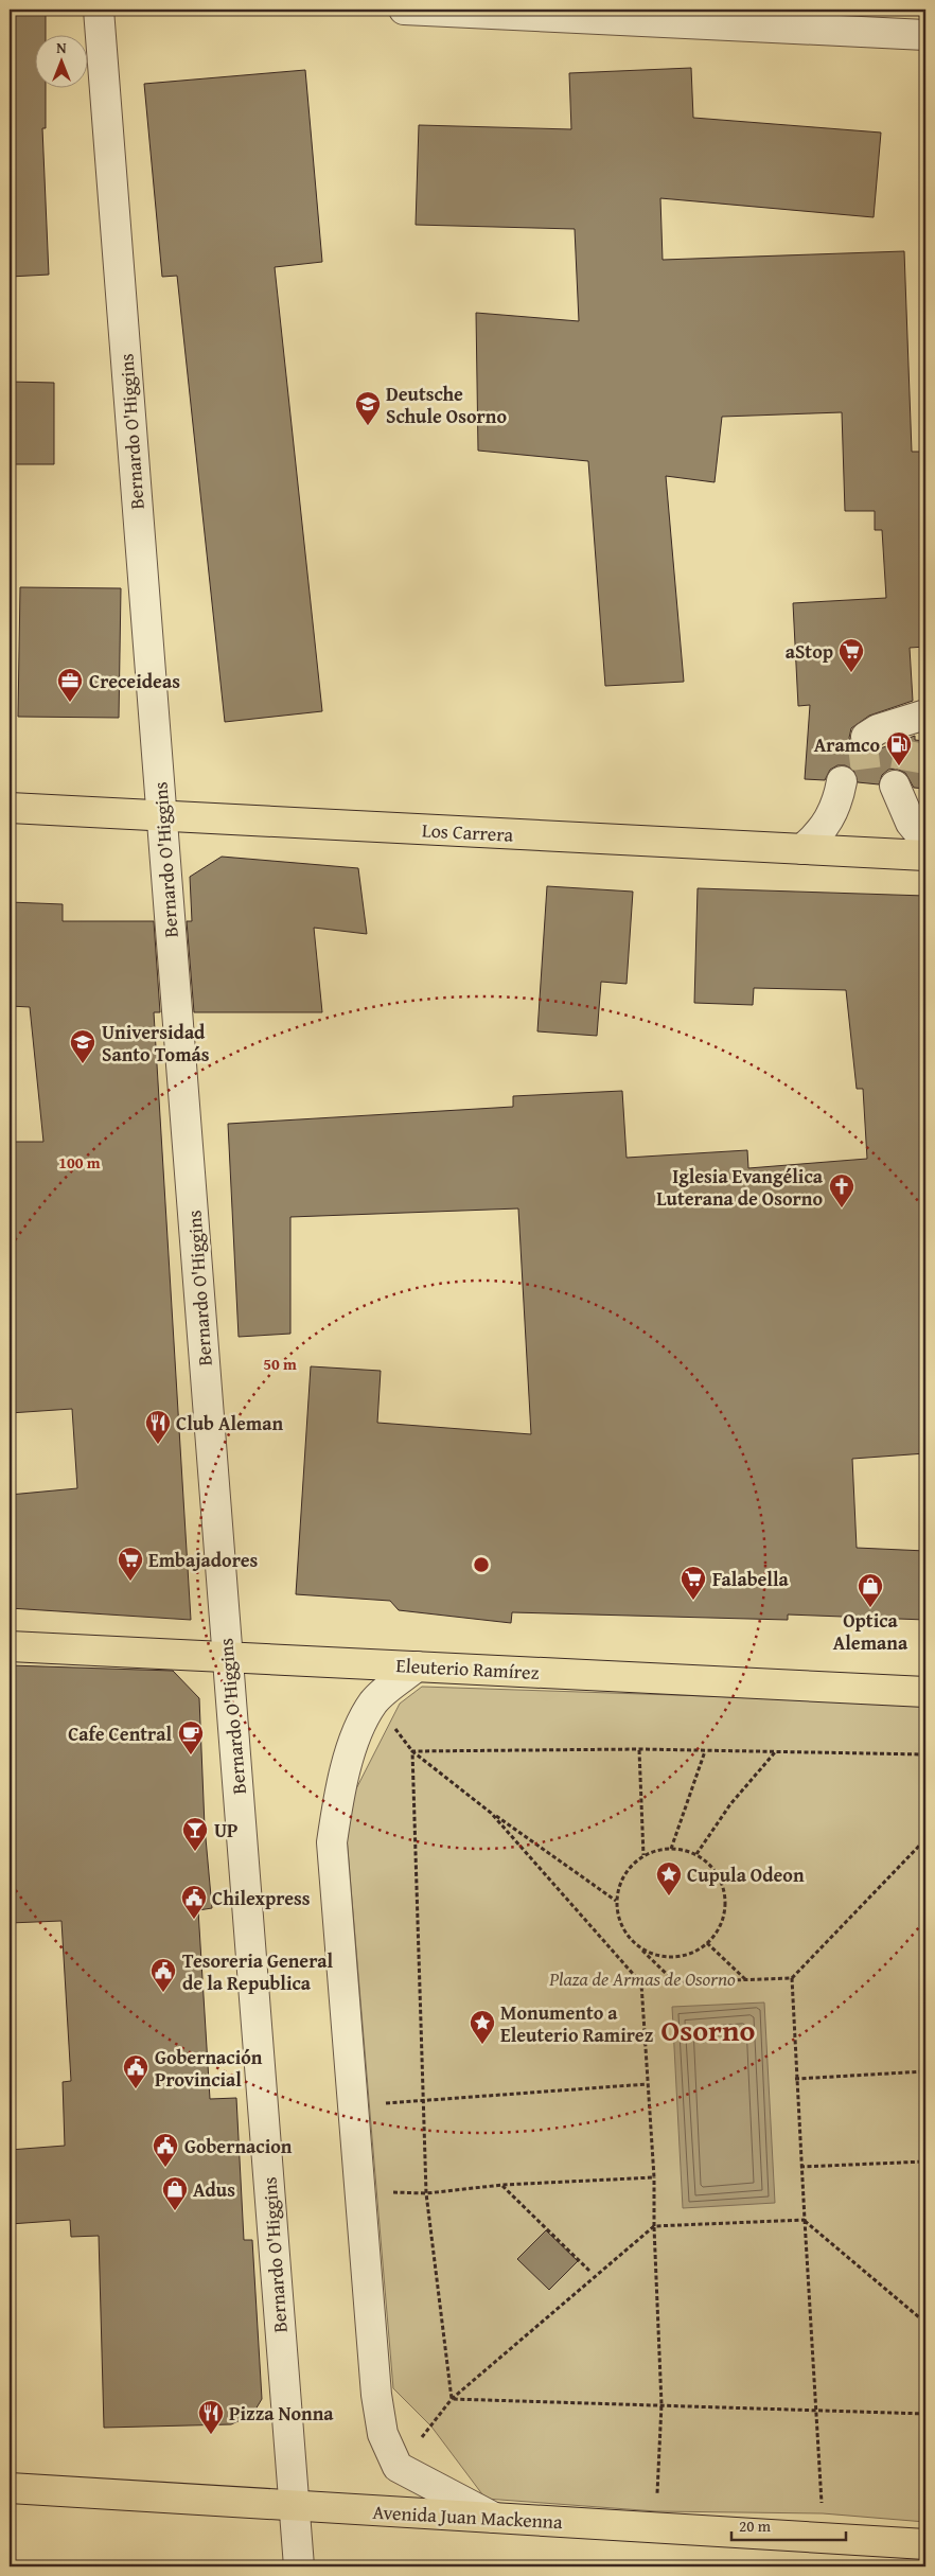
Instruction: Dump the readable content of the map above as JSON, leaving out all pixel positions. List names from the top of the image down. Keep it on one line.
{"streets":{"main road":["Los Carrera","Eleuterio Ramírez","Avenida Juan Mackenna"],"street":["Bernardo O'Higgins"]},"crossings":[["Bernardo O'Higgins","Los Carrera"],["Bernardo O'Higgins","Eleuterio Ramírez"],["Bernardo O'Higgins","Avenida Juan Mackenna"]],"districts":["Osorno"],"parks":["Plaza de Armas de Osorno"],"places":{"school or university":["Deutsche Schule Osorno","Universidad Santo Tomás"],"supermarket":["aStop","Embajadores","Falabella"],"office":["Creceideas"],"fuel station":["Aramco"],"church":["Iglesia Evangélica Luterana de Osorno"],"restaurant":["Club Aleman","Pizza Nonna"],"shop":["Optica Alemana","Adus"],"cafe":["Cafe Central"],"bar":["UP"],"place":["Cupula Odeon","Monumento a Eleuterio Ramirez"],"public building":["Chilexpress","Tesoreria General de la Republica","Gobernación Provincial","Gobernacion"]},"scale_bar":"20 m","north":"top","rings":["100 m","50 m"]}
